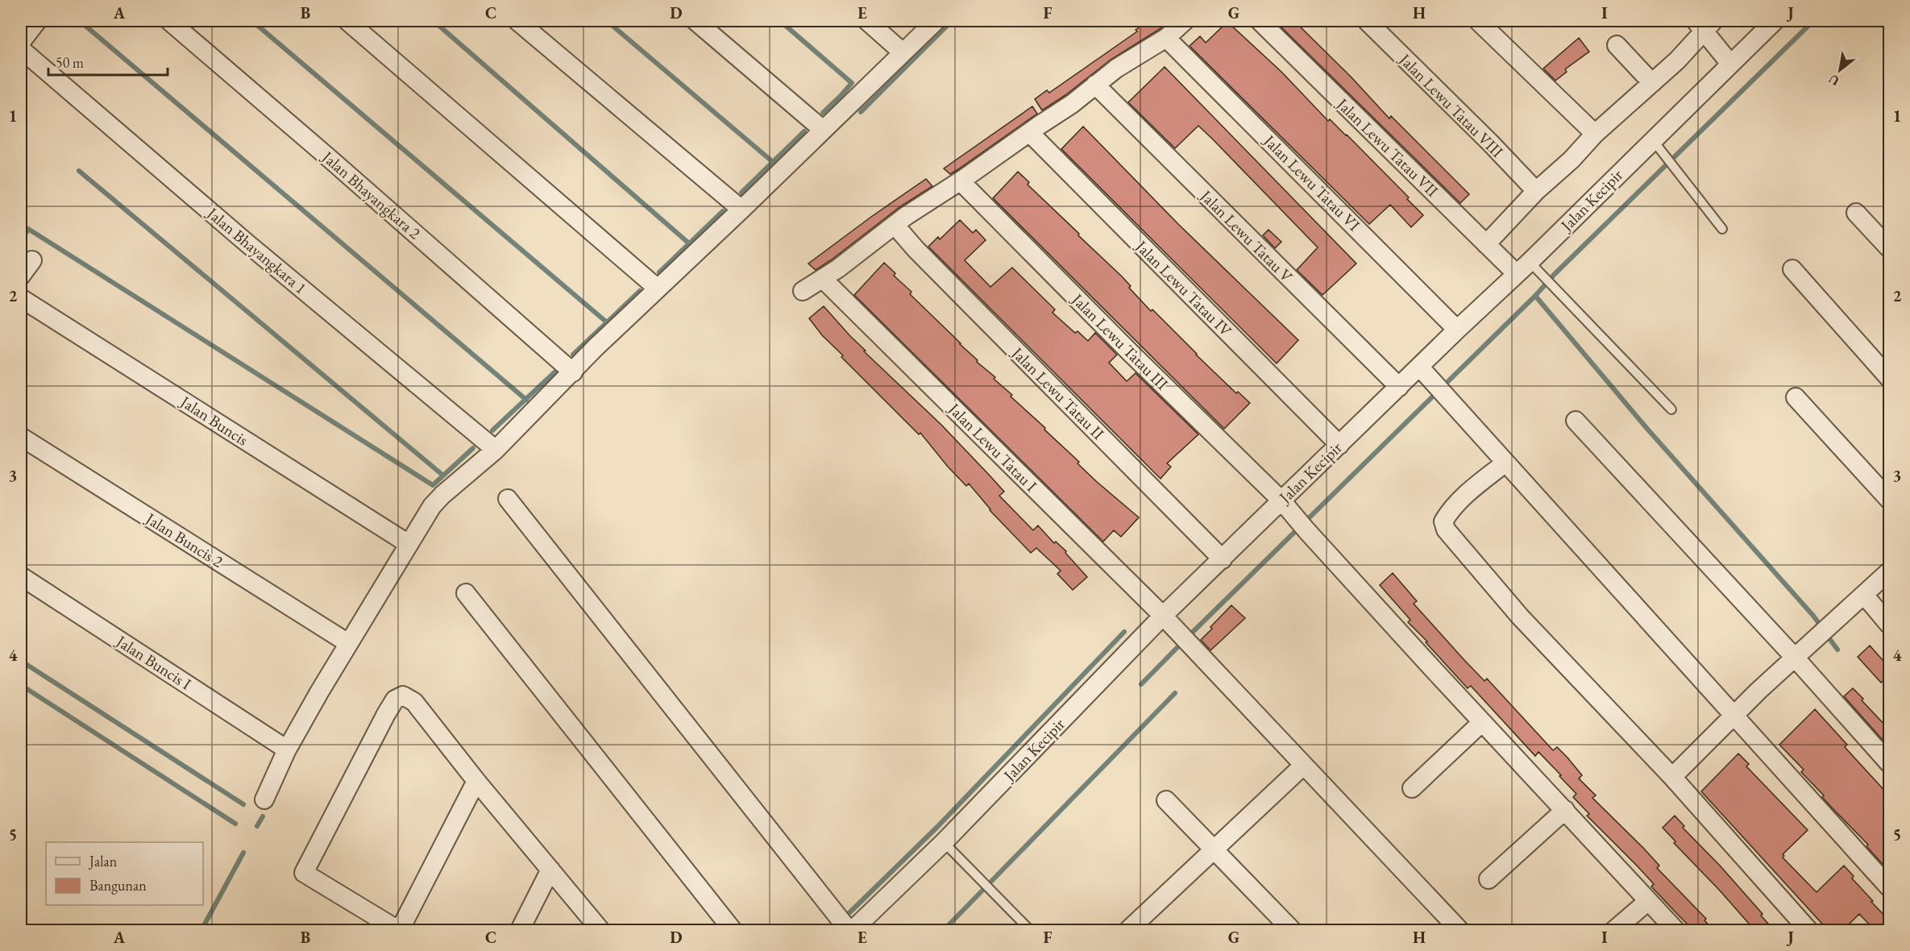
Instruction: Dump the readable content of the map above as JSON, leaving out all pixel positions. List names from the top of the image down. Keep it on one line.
{"streets":{"street":["Jalan Lewu Tatau VIII","Jalan Lewu Tatau VII","Jalan Lewu Tatau VI","Jalan Bhayangkara 2","Jalan Kecipir","Jalan Lewu Tatau V","Jalan Bhayangkara 1","Jalan Lewu Tatau IV","Jalan Lewu Tatau III","Jalan Lewu Tatau II","Jalan Buncis","Jalan Lewu Tatau I","Jalan Buncis 2","Jalan Buncis I"]},"crossings":[["Jalan Lewu Tatau VII","Jalan Kecipir"],["Jalan Lewu Tatau VI","Jalan Kecipir"],["Jalan Kecipir","Jalan Lewu Tatau V"],["Jalan Kecipir","Jalan Lewu Tatau IV"],["Jalan Kecipir","Jalan Lewu Tatau III"],["Jalan Kecipir","Jalan Lewu Tatau II"],["Jalan Kecipir","Jalan Lewu Tatau I"]],"legend":["Jalan","Bangunan"],"scale_bar":"50 m","north":"bottom left","grid":{"columns":["A","B","C","D","E","F","G","H","I","J"],"rows":["1","2","3","4","5"]}}
